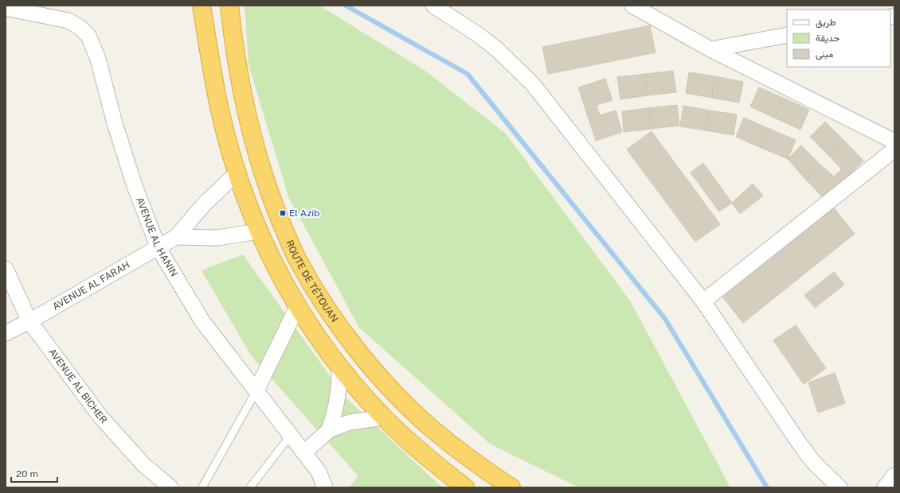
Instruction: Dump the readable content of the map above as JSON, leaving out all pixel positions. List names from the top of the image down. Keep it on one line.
{"streets":{"highway":["ROUTE DE TÉTOUAN"],"street":["AVENUE AL HANIN","AVENUE AL FARAH","AVENUE AL BICHER"]},"crossings":[["AVENUE AL HANIN","AVENUE AL FARAH"],["AVENUE AL FARAH","AVENUE AL BICHER"]],"places":{"transit":["El Azib"]},"legend":["طريق","حديقة","مبنى"],"scale_bar":"20 m"}
